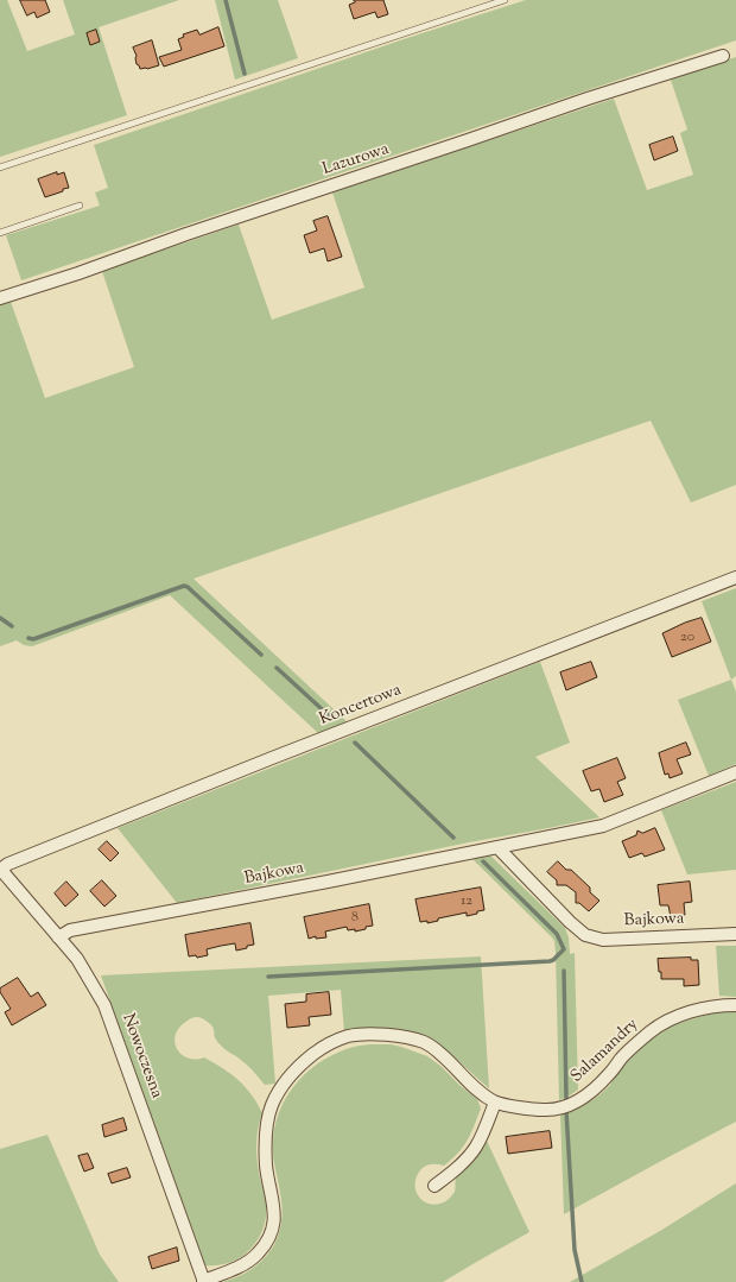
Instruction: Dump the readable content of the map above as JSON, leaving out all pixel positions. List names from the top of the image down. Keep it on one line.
{"streets":{"street":["Lazurowa","Koncertowa","Bajkowa","Salamandry","Nowoczesna"]},"crossings":[["Koncertowa","Nowoczesna"],["Bajkowa","Nowoczesna"],["Salamandry","Nowoczesna"]],"house_numbers":["20","12","8"]}
